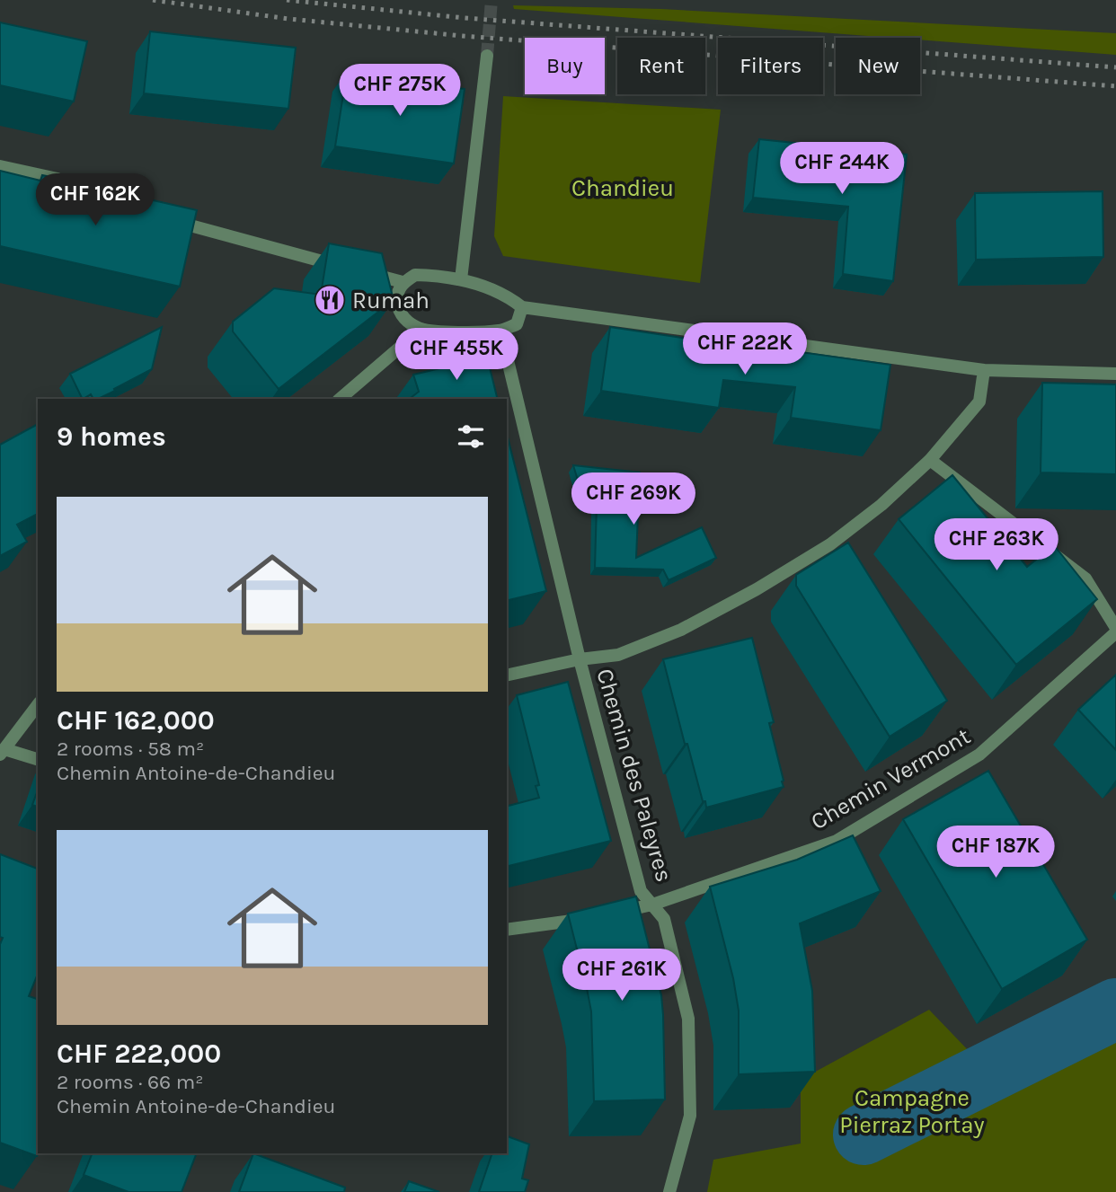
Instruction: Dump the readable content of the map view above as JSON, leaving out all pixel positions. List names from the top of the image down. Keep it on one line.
{"streets":{"street":["Chemin des Paleyres","Chemin Vermont"]},"crossings":[["Chemin des Paleyres","Chemin Vermont"]],"parks":["Chandieu","Campagne Pierraz Portay"],"places":{"restaurant":["Rumah"]},"page":{"chip":["Buy","Rent","Filters","New"],"price":["CHF 275K","CHF 244K","CHF 162K","CHF 222K","CHF 455K","CHF 269K","CHF 263K","CHF 187K","CHF 261K"],"heading":"9 homes","list":[{"name":"CHF 162,000","note":"2 rooms · 58 m² · Chemin Antoine-de-Chandieu"},{"name":"CHF 222,000","note":"2 rooms · 66 m² · Chemin Antoine-de-Chandieu"}]}}
